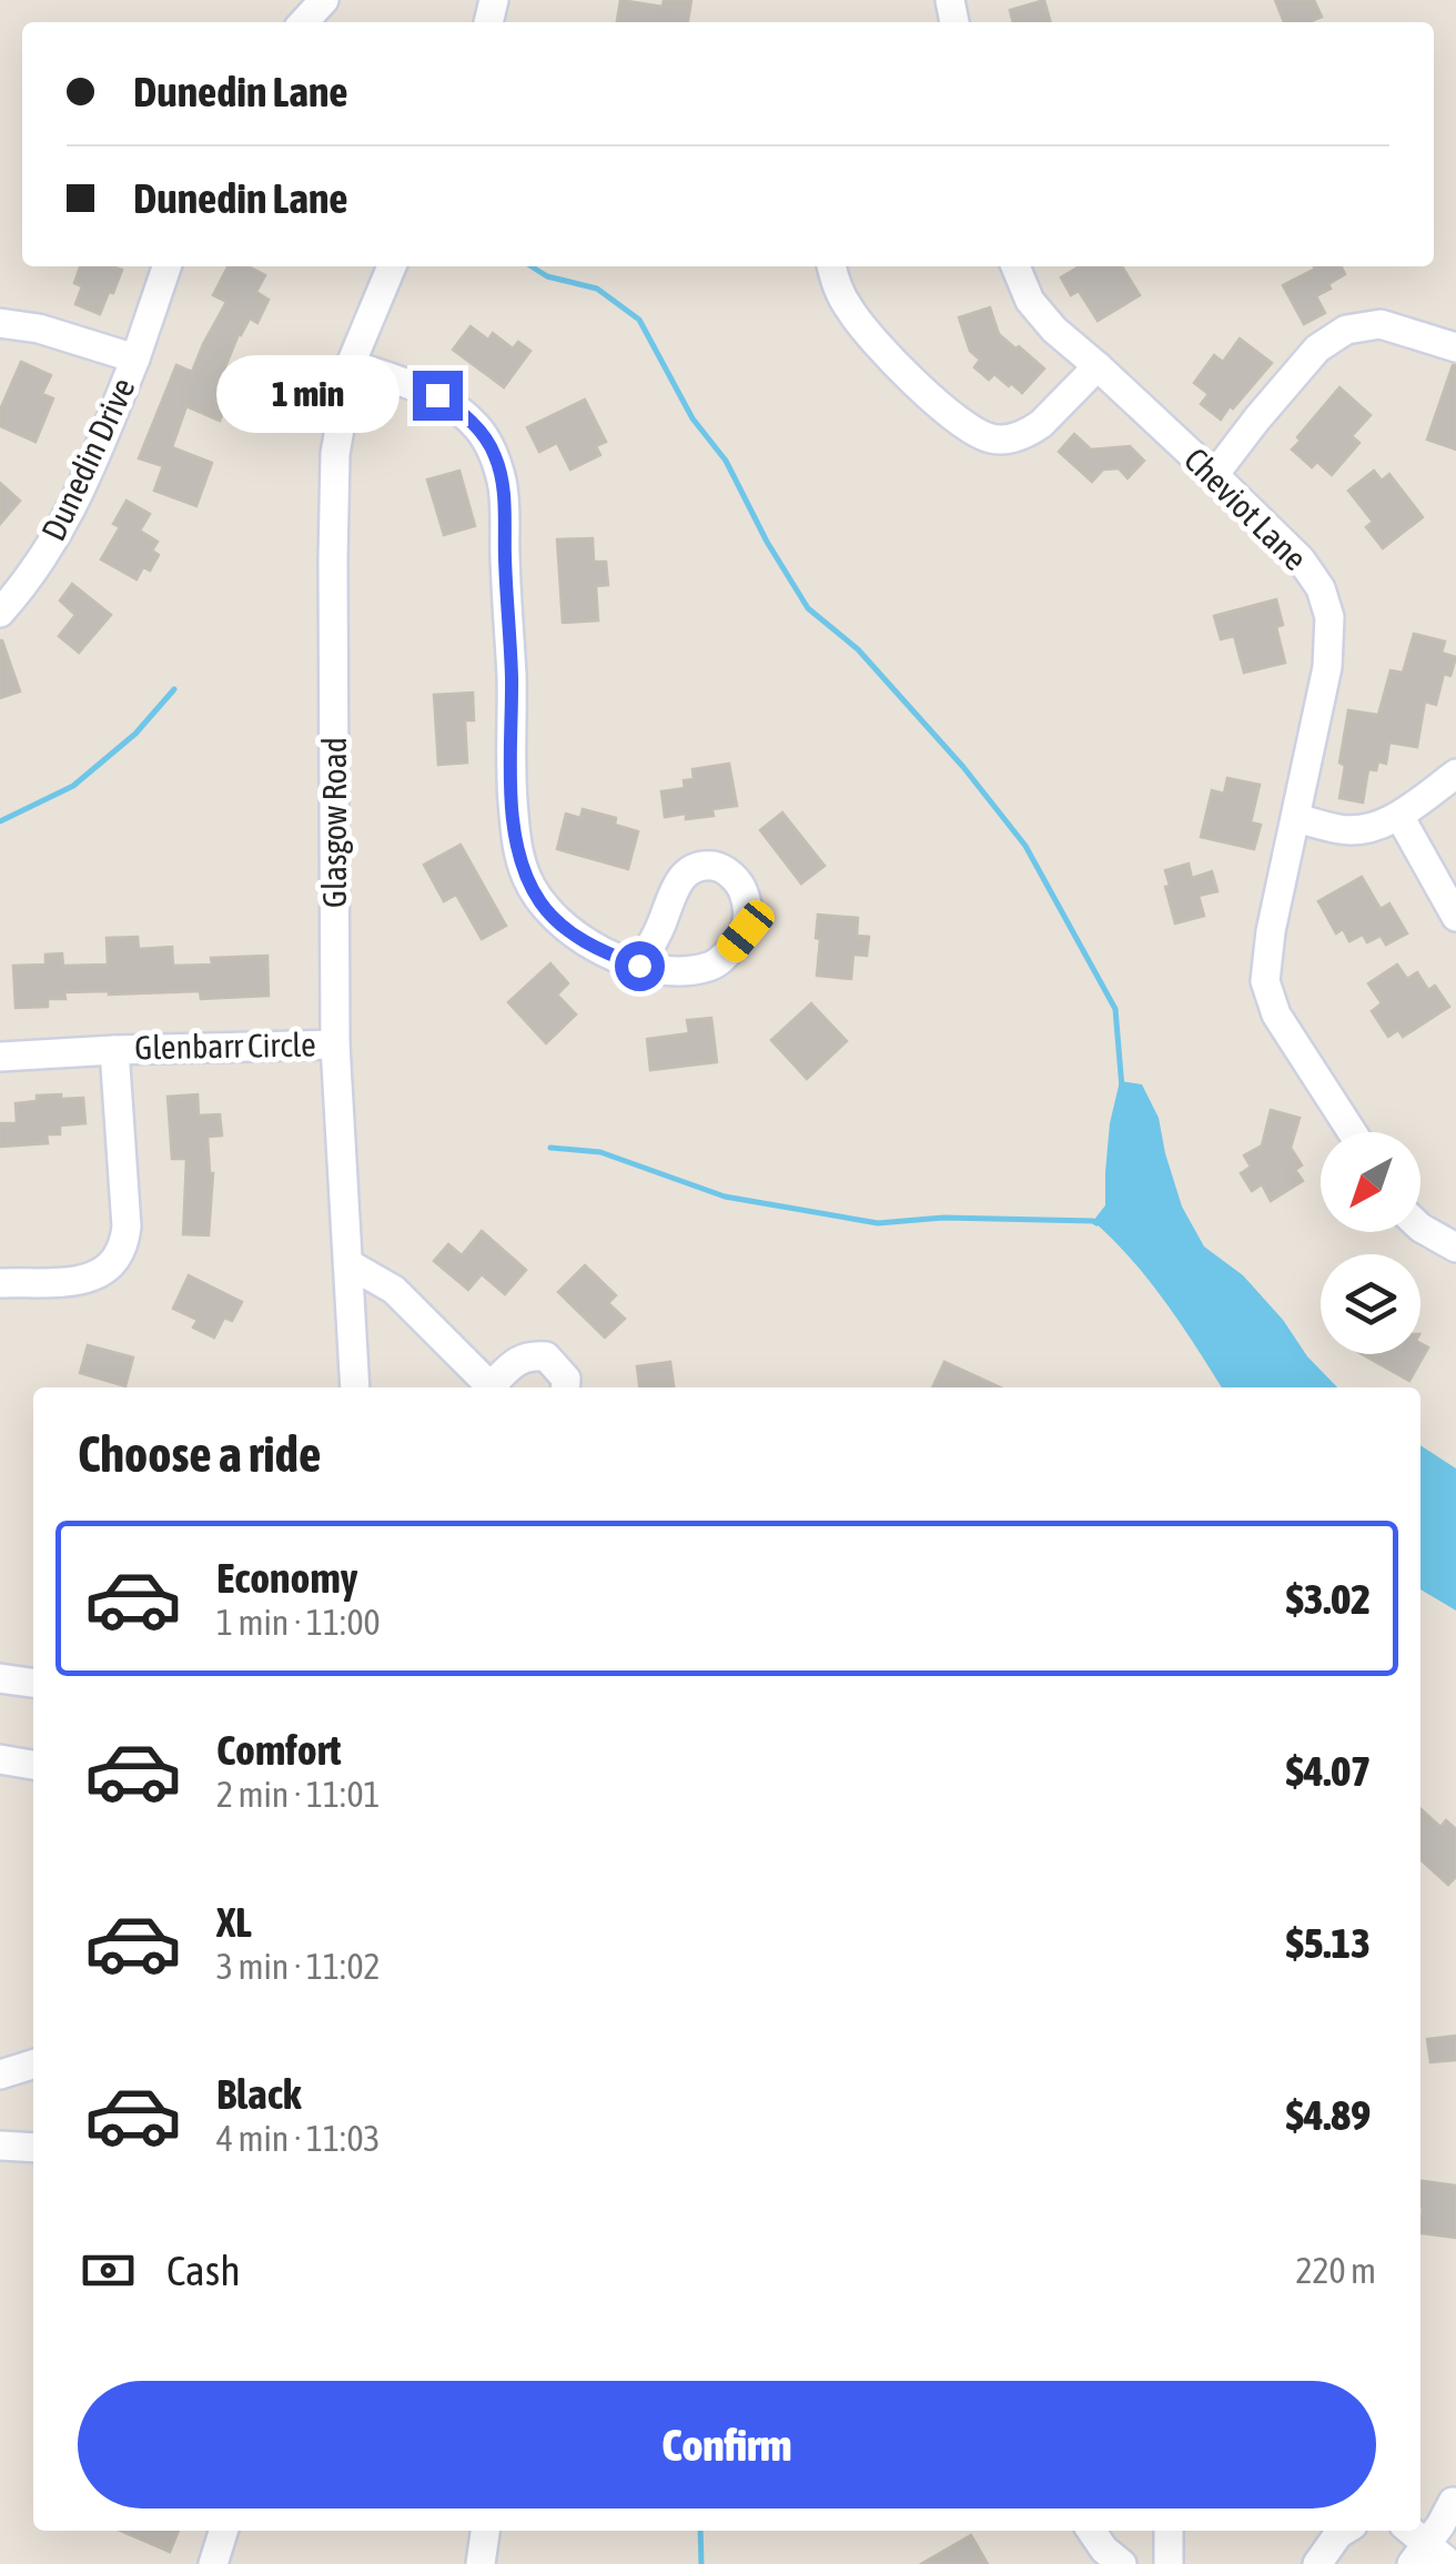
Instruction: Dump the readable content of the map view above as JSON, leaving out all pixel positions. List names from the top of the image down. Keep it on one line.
{"streets":{"street":["Dunedin Drive","Cheviot Lane","Glasgow Road","Glenbarr Circle"]},"crossings":[["Glasgow Road","Glenbarr Circle"]],"north":"bottom left","page":{"banner":["Dunedin Lane","Dunedin Lane"],"bubble":"1 min","heading":"Choose a ride","list":[{"name":"Economy","note":"1 min · 11:00","value":"$3.02"},{"name":"Comfort","note":"2 min · 11:01","value":"$4.07"},{"name":"XL","note":"3 min · 11:02","value":"$5.13"},{"name":"Black","note":"4 min · 11:03","value":"$4.89"}],"pay":["Cash","220 m"],"buttons":"Confirm"}}
